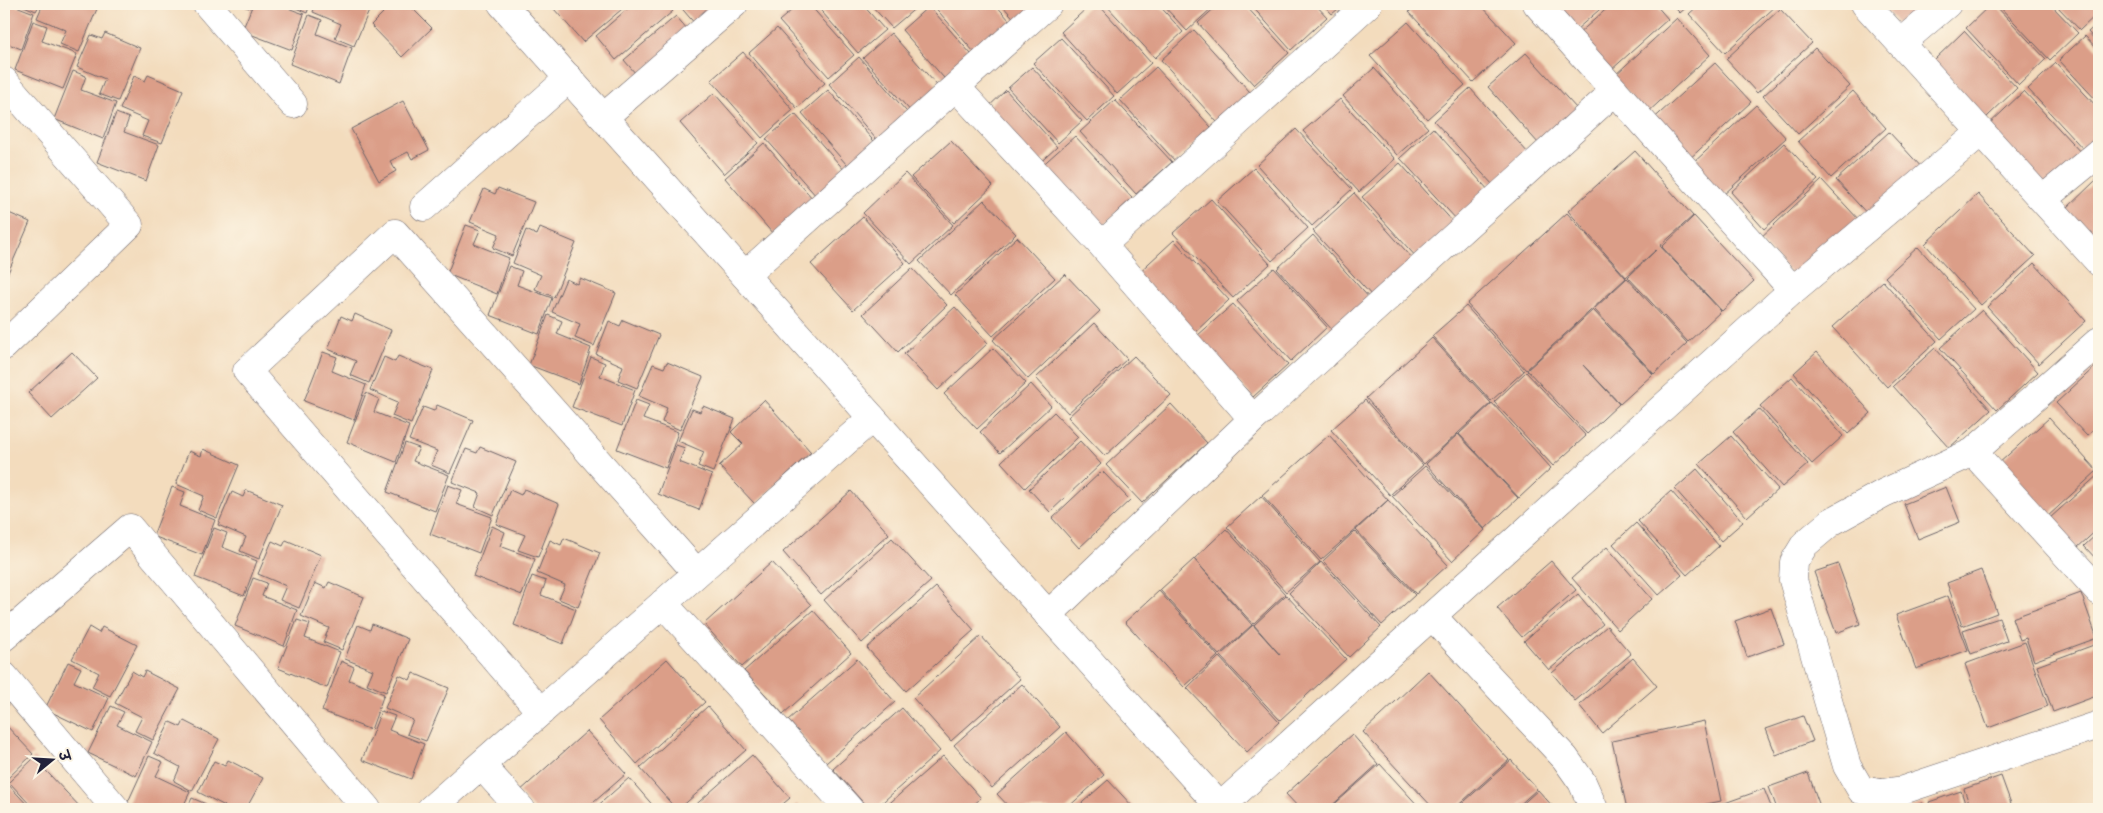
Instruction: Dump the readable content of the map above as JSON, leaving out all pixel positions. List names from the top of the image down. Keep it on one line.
{"north":"right"}
